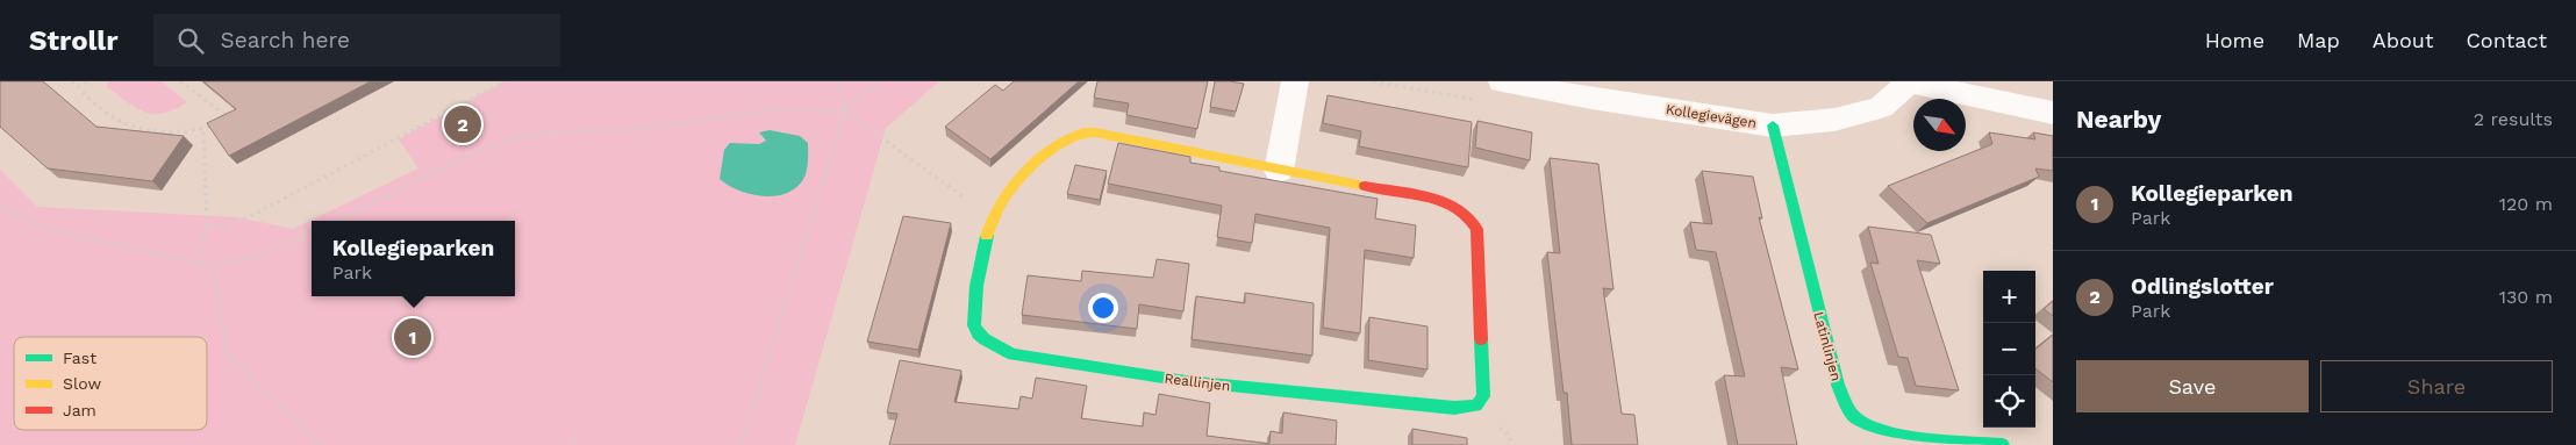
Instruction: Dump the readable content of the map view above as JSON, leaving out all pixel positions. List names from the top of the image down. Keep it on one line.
{"streets":{"street":["Kollegievägen","Latinlinjen","Reallinjen"]},"crossings":[["Kollegievägen","Latinlinjen"]],"legend":["Fast","Slow","Jam"],"north":"bottom right","page":{"header":"Strollr","search":"Search here","nav":["Home","Map","About","Contact"],"heading":["Nearby","2 results"],"pins":["2","1"],"list":[{"mark":"1","name":"Kollegieparken","note":"Park","value":"120 m"},{"mark":"2","name":"Odlingslotter","note":"Park","value":"130 m"}],"popup":["Kollegieparken","Park"],"map_buttons":["+","−"],"buttons":["Save","Share"]}}
